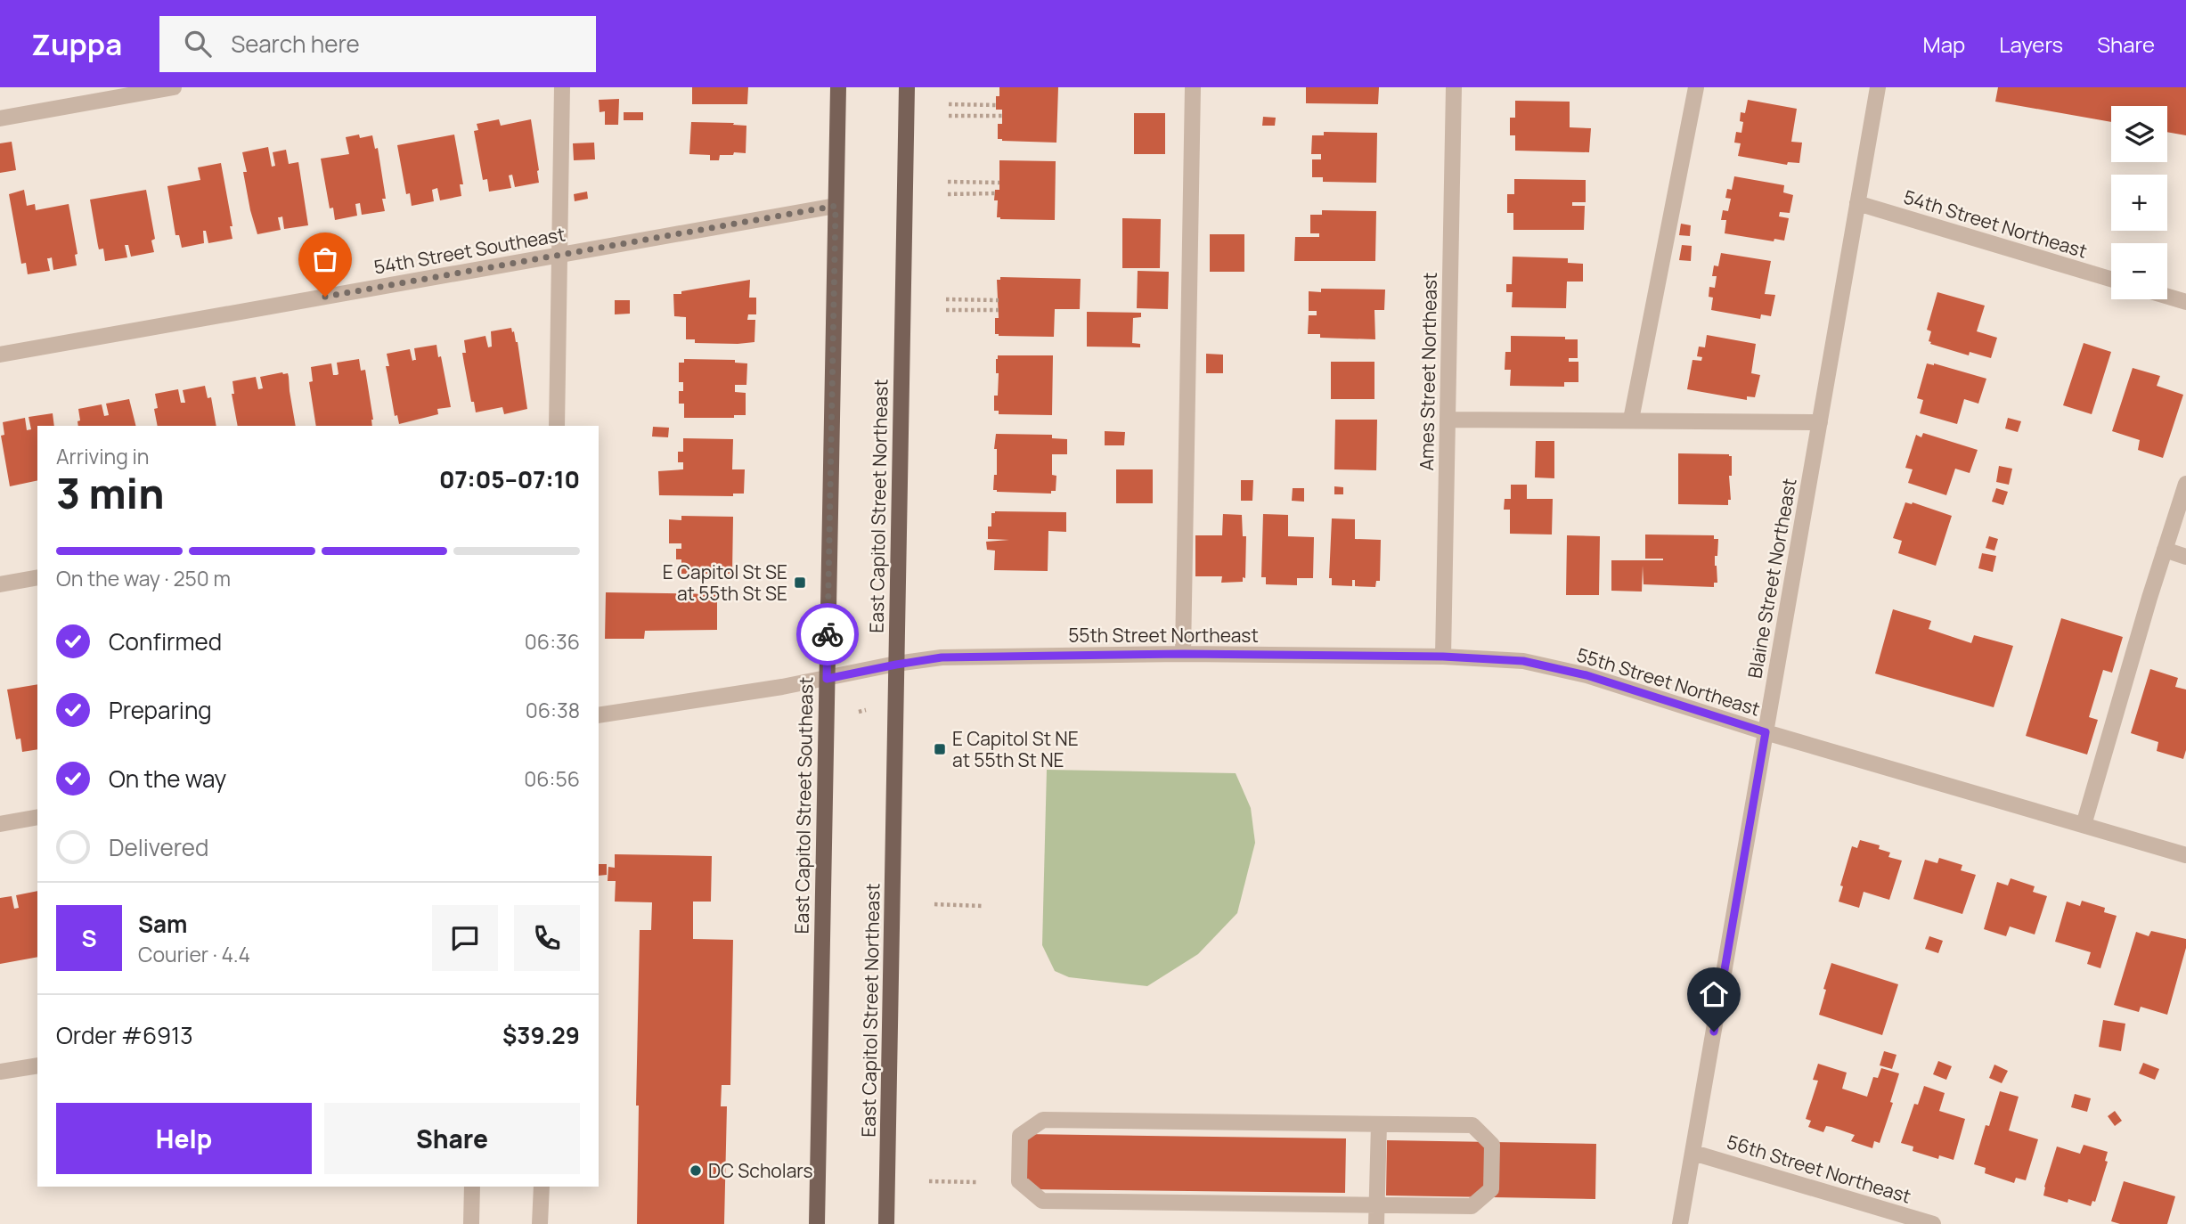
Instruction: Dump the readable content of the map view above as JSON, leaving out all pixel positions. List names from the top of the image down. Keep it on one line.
{"streets":{"main road":["East Capitol Street Northeast","East Capitol Street Southeast"],"street":["54th Street Northeast","54th Street Southeast","Ames Street Northeast","Blaine Street Northeast","55th Street Northeast","56th Street Northeast"]},"crossings":[["54th Street Northeast","Blaine Street Northeast"],["54th Street Southeast","East Capitol Street Southeast"],["Ames Street Northeast","55th Street Northeast"],["East Capitol Street Northeast","55th Street Northeast"],["Blaine Street Northeast","55th Street Northeast"],["Blaine Street Northeast","56th Street Northeast"],["55th Street Northeast","East Capitol Street Southeast"]],"places":{"transit":["E Capitol St SE at 55th St SE","E Capitol St NE at 55th St NE"],"other":["DC Scholars"]},"page":{"header":"Zuppa","search":"Search here","nav":["Map","Layers","Share"],"map_buttons":["+","−"],"heading":["3 min","Arriving in","07:05–07:10"],"panel":["Sam","Courier · 4.4","Order #6913","$39.29"],"bar":"On the way · 250 m","list":[["Confirmed","06:36"],["Preparing","06:38"],["On the way","06:56"],"Delivered"],"round":"S","buttons":["Help","Share"]}}
